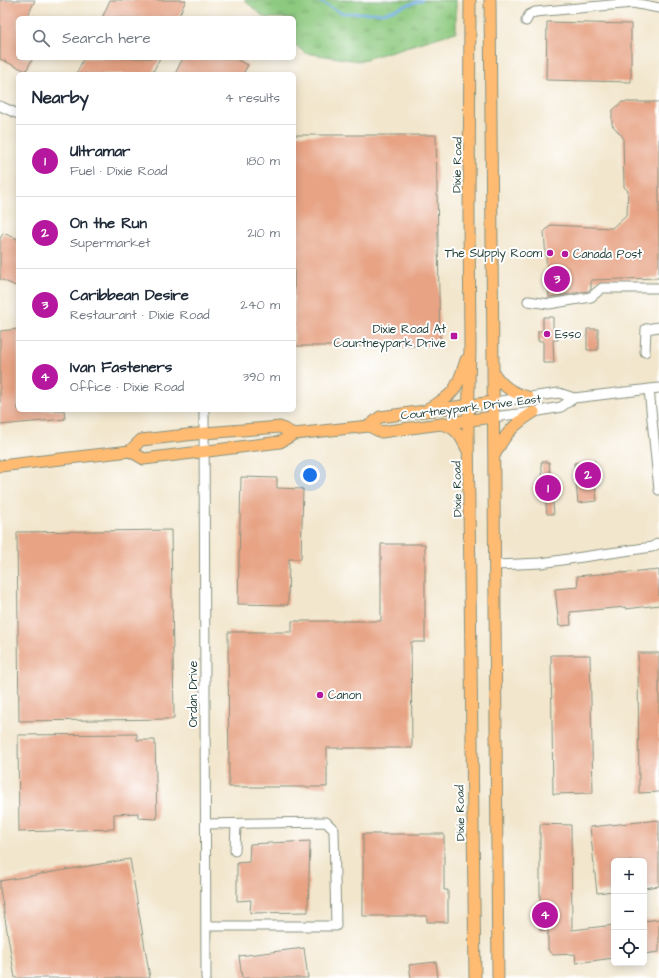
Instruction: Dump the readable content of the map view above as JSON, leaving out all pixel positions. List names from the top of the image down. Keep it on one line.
{"streets":{"main road":["Dixie Road","Courtneypark Drive East"],"street":["Ordan Drive"]},"crossings":[["Dixie Road","Courtneypark Drive East"],["Courtneypark Drive East","Ordan Drive"]],"places":{"other":["The SUpply Room","Canada Post","Esso","Canon"],"transit":["Dixie Road At Courtneypark Drive"]},"page":{"search":"Search here","heading":["Nearby","4 results"],"list":[{"mark":"1","name":"Ultramar","note":"Fuel · Dixie Road","value":"180 m"},{"mark":"2","name":"On the Run","note":"Supermarket","value":"210 m"},{"mark":"3","name":"Caribbean Desire","note":"Restaurant · Dixie Road","value":"240 m"},{"mark":"4","name":"Ivan Fasteners","note":"Office · Dixie Road","value":"390 m"}],"pins":["3","2","1","4"],"map_buttons":["+","−"]}}
